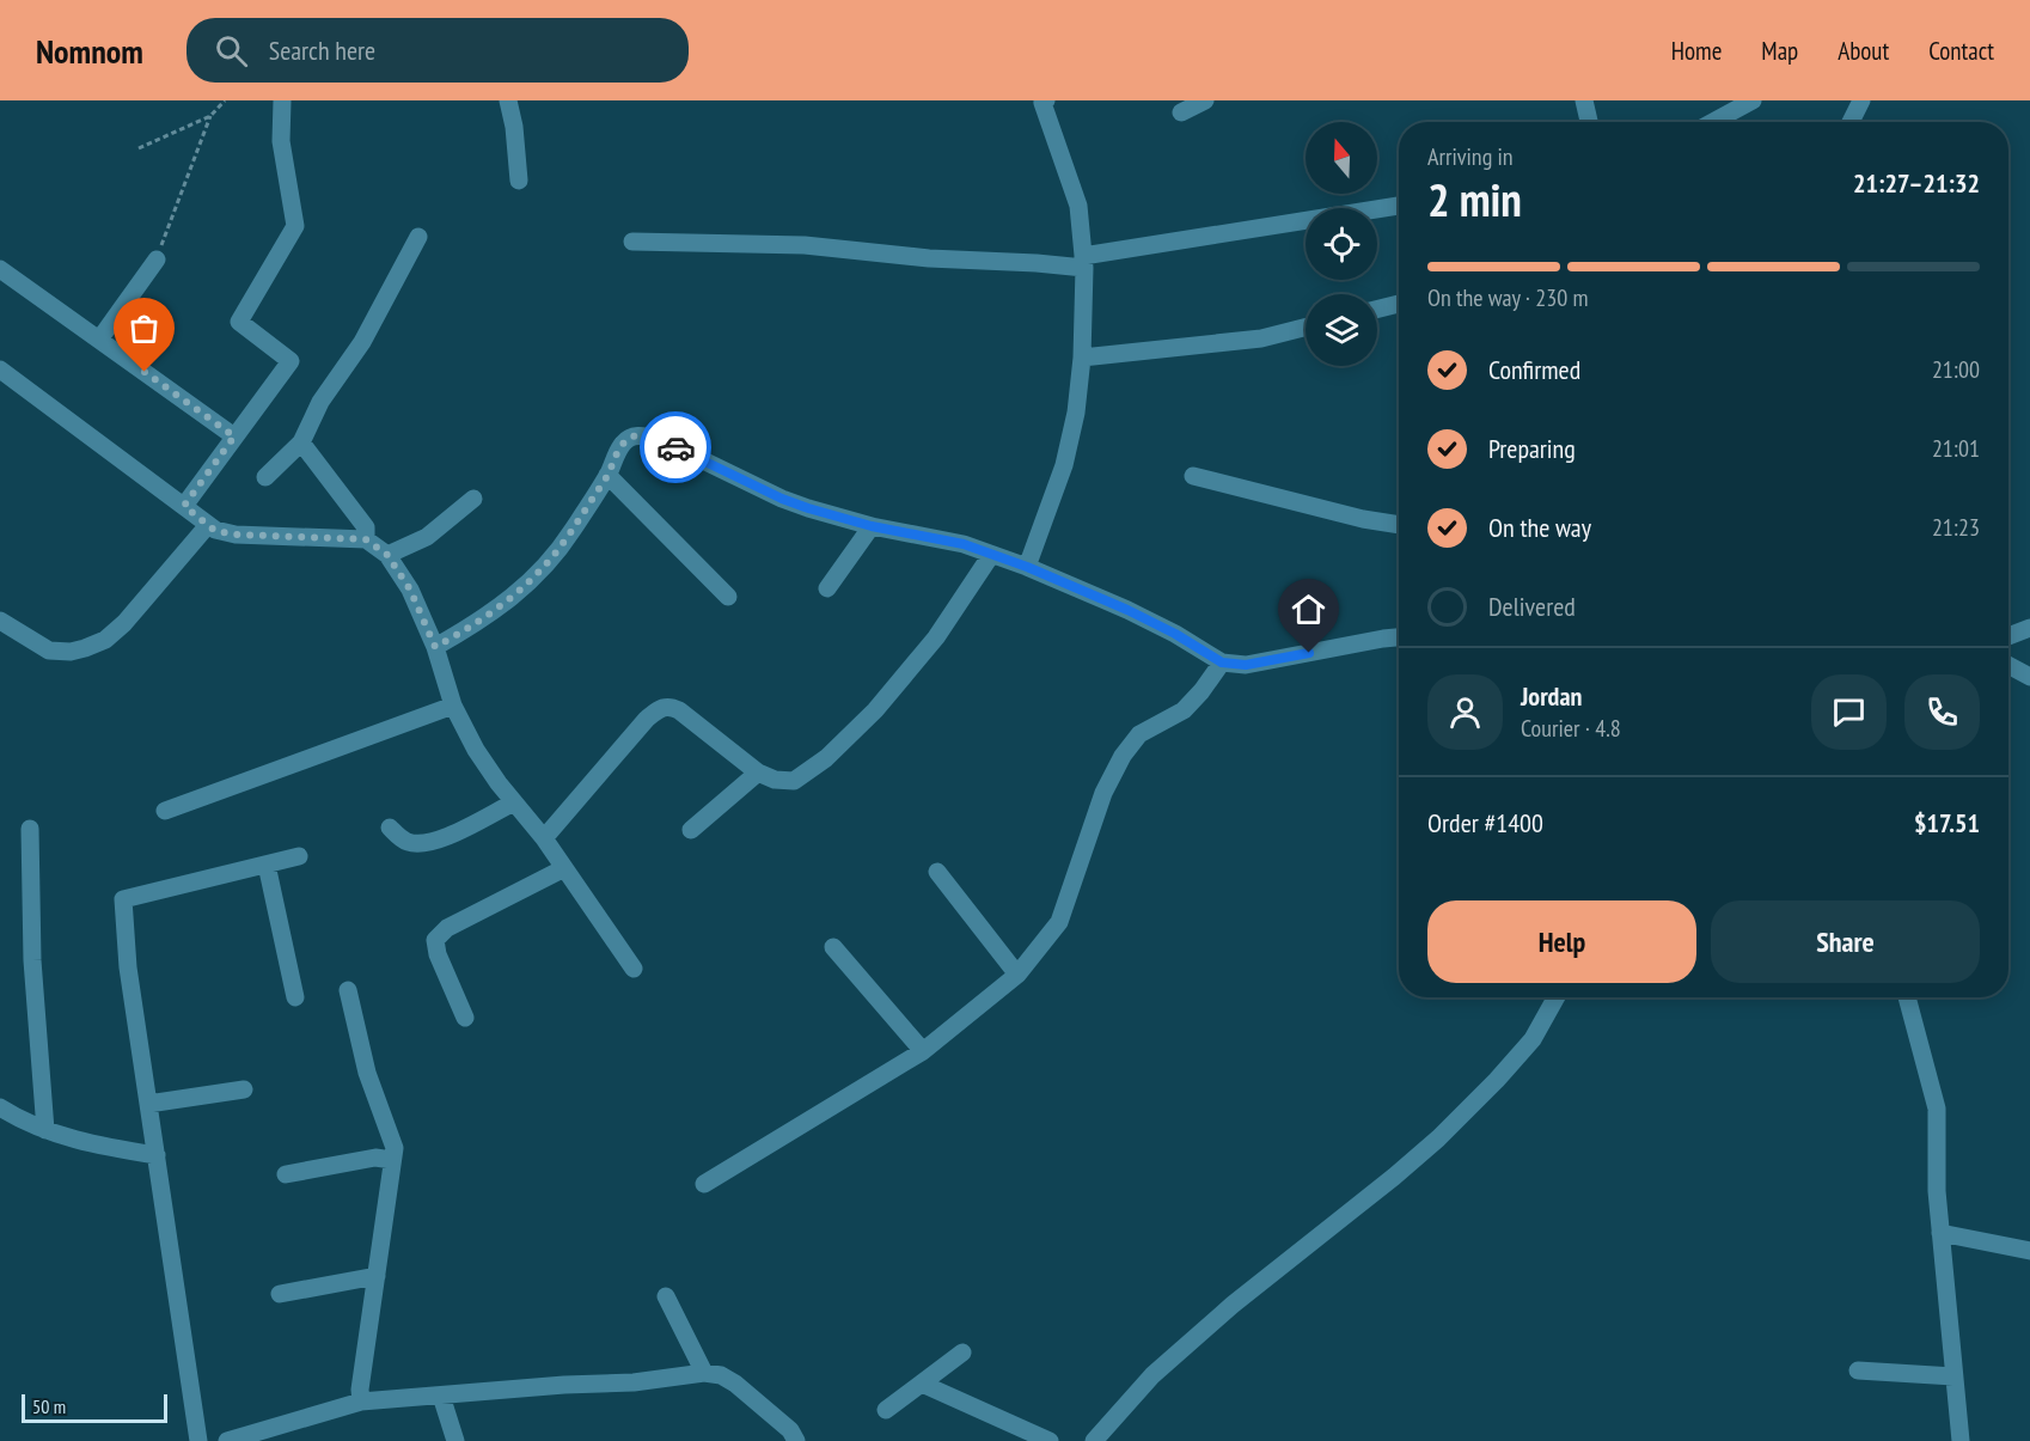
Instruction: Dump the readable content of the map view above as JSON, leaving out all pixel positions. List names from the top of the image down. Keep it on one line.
{"scale_bar":"50 m","north":"top","page":{"header":"Nomnom","search":"Search here","nav":["Home","Map","About","Contact"],"heading":["2 min","Arriving in","21:27–21:32"],"panel":["Jordan","Courier · 4.8","Order #1400","$17.51"],"bar":"On the way · 230 m","list":[["Confirmed","21:00"],["Preparing","21:01"],["On the way","21:23"],"Delivered"],"buttons":["Help","Share"],"scale":"50 m"}}
